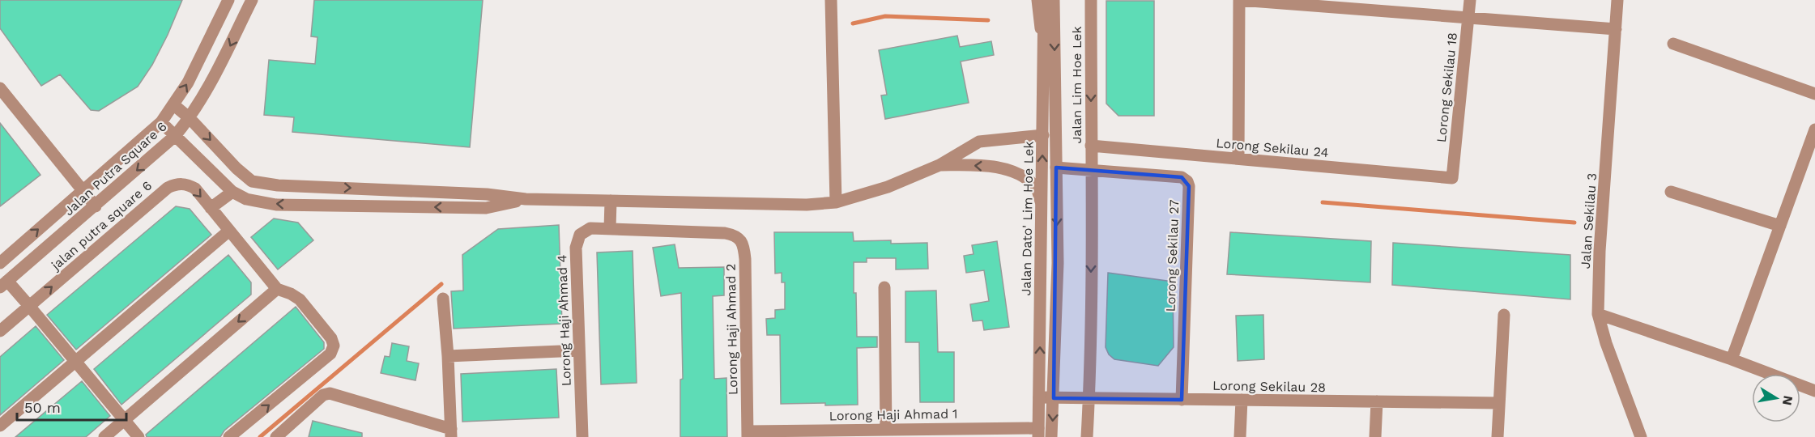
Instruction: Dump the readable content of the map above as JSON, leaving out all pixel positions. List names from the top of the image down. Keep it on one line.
{"streets":{"street":["Jalan Lim Hoe Lek","Lorong Sekilau 18","Lorong Sekilau 24","Jalan Putra Square 6","Jalan Dato' Lim Hoe Lek","Jalan Sekilau 3","jalan putra square 6","Lorong Sekilau 27","Lorong Haji Ahmad 4","Lorong Haji Ahmad 2","Lorong Sekilau 28","Lorong Haji Ahmad 1"]},"crossings":[["Jalan Lim Hoe Lek","Lorong Sekilau 24"],["Jalan Lim Hoe Lek","Lorong Sekilau 27"],["Lorong Sekilau 18","Lorong Sekilau 24"],["Jalan Dato' Lim Hoe Lek","Lorong Sekilau 28"],["Jalan Dato' Lim Hoe Lek","Lorong Haji Ahmad 1"],["Lorong Sekilau 27","Lorong Sekilau 28"],["Lorong Haji Ahmad 4","Lorong Haji Ahmad 2"],["Lorong Haji Ahmad 2","Lorong Haji Ahmad 1"]],"scale_bar":"50 m","north":"right"}
